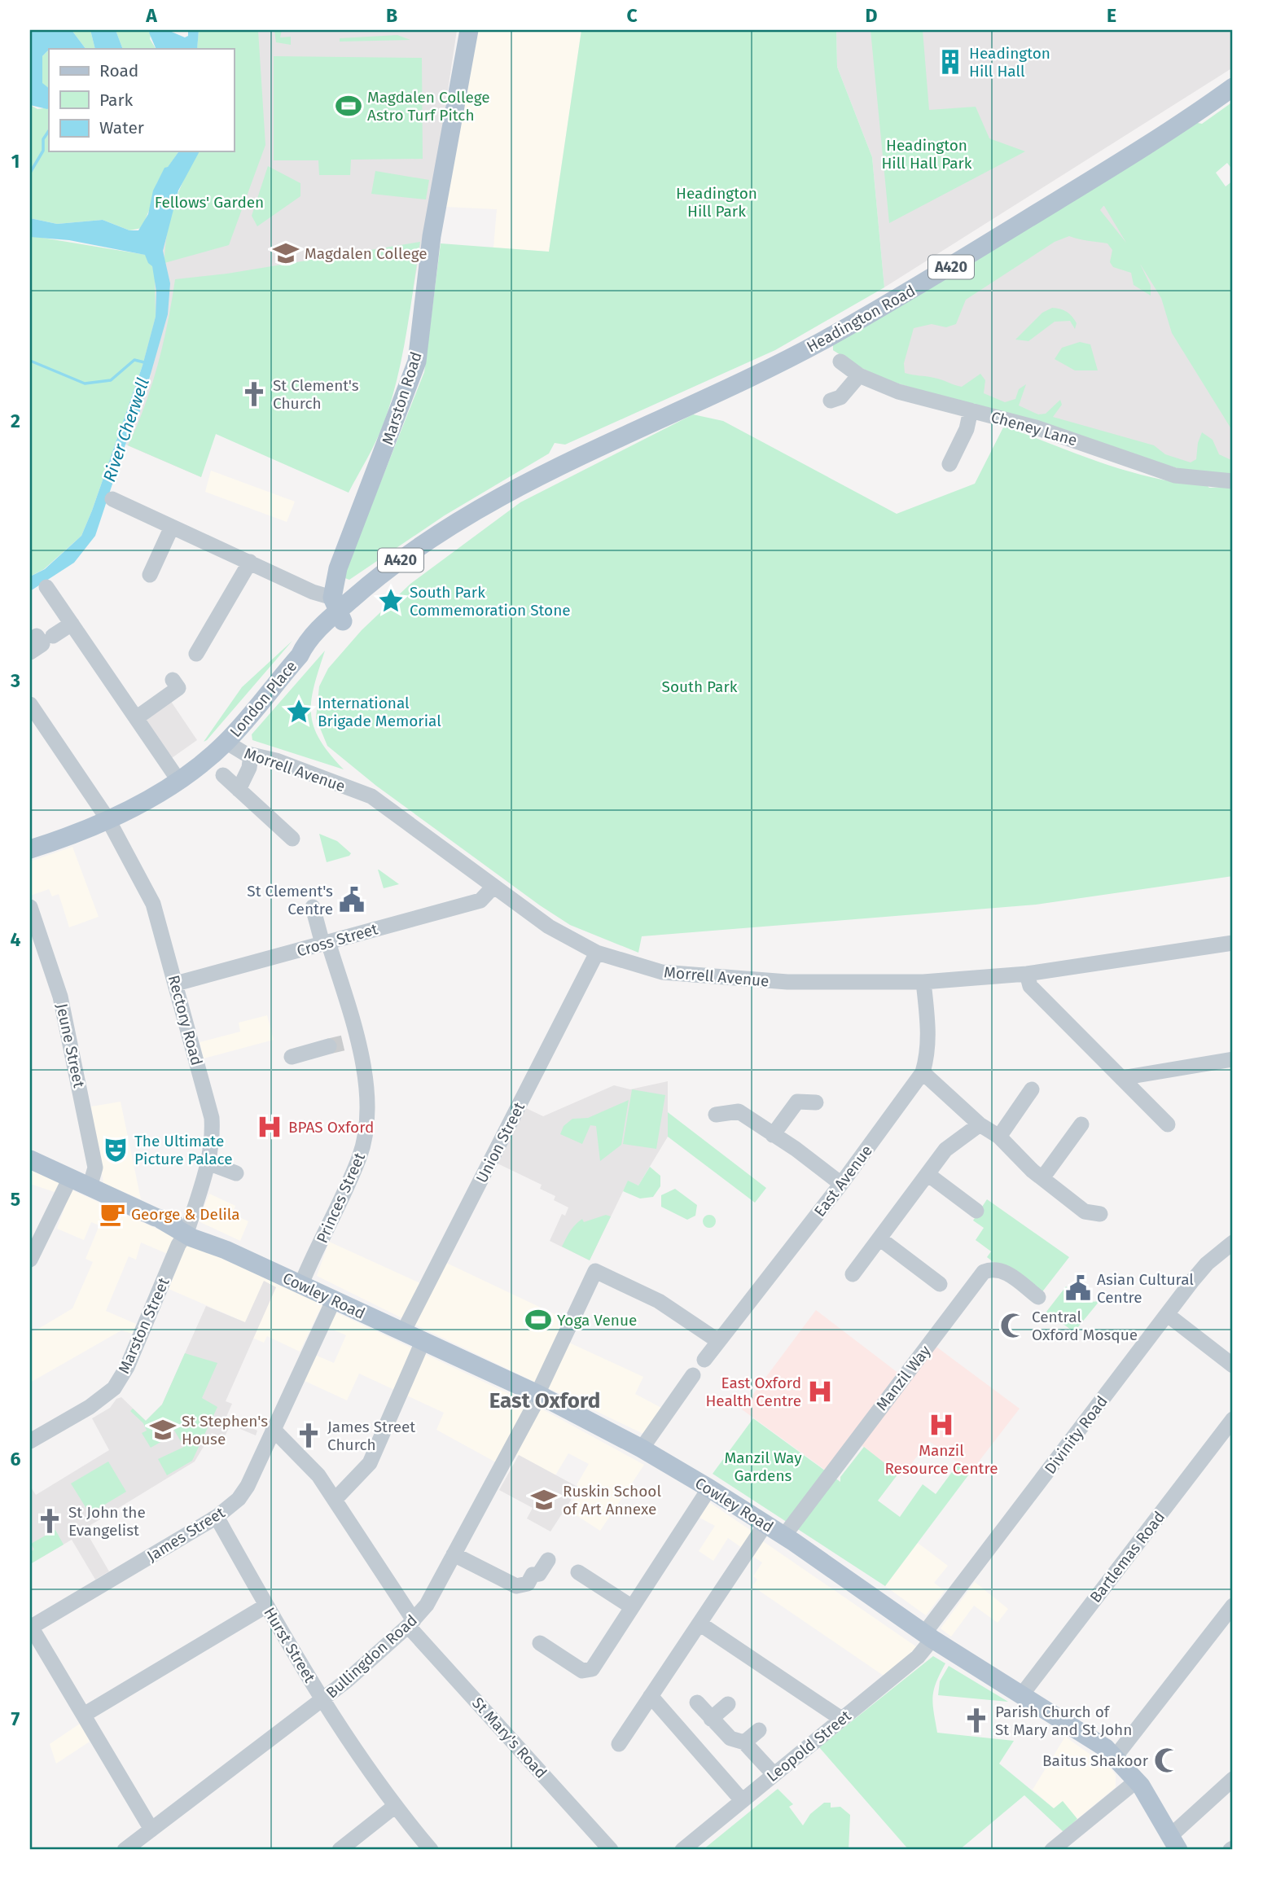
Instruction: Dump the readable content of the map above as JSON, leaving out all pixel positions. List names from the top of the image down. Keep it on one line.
{"streets":{"main road":["A420","Headington Road","Marston Road","London Place","Cowley Road"],"street":["Cheney Lane","Morrell Avenue","Cross Street","Rectory Road","Jeune Street","Union Street","East Avenue","Princes Street","Marston Street","Manzil Way","Divinity Road","James Street","Bartlemas Road","Hurst Street","Bullingdon Road","St Mary's Road","Leopold Street"]},"crossings":[["A420","London Place"],["A420","Morrell Avenue"],["A420","Rectory Road"],["Headington Road","Marston Road"],["Headington Road","London Place"],["Marston Road","London Place"],["London Place","Morrell Avenue"],["Morrell Avenue","Cross Street"],["Morrell Avenue","Union Street"],["Morrell Avenue","East Avenue"],["Cross Street","Rectory Road"],["Cross Street","Princes Street"],["Rectory Road","Cowley Road"],["Rectory Road","Marston Street"],["Jeune Street","Cowley Road"],["Union Street","Cowley Road"],["East Avenue","Bullingdon Road"],["Princes Street","Cowley Road"],["Cowley Road","Marston Street"],["Cowley Road","Manzil Way"],["Cowley Road","Divinity Road"],["Cowley Road","James Street"],["Cowley Road","Bartlemas Road"],["Cowley Road","Bullingdon Road"],["Cowley Road","Leopold Street"],["Divinity Road","Leopold Street"],["James Street","Hurst Street"],["James Street","St Mary's Road"],["Hurst Street","Bullingdon Road"],["Bullingdon Road","St Mary's Road"]],"districts":["East Oxford"],"water":["River Cherwell"],"parks":["Headington Hill Hall Park","Headington Hill Park","Fellows' Garden","South Park","Manzil Way Gardens"],"places":{"building":["Headington Hill Hall"],"sports":["Magdalen College Astro Turf Pitch","Yoga Venue"],"school or university":["Magdalen College","St Stephen's House","Ruskin School of Art Annexe"],"church":["St Clement's Church","James Street Church","St John the Evangelist","Parish Church of St Mary and St John"],"place":["South Park Commemoration Stone","International Brigade Memorial"],"public building":["St Clement's Centre","Asian Cultural Centre"],"hospital":["BPAS Oxford","East Oxford Health Centre","Manzil Resource Centre"],"theatre":["The Ultimate Picture Palace"],"cafe":["George & Delila"],"mosque":["Central Oxford Mosque","Baitus Shakoor"]},"legend":["Road","Park","Water"],"grid":{"columns":["A","B","C","D","E"],"rows":["1","2","3","4","5","6","7"]}}
